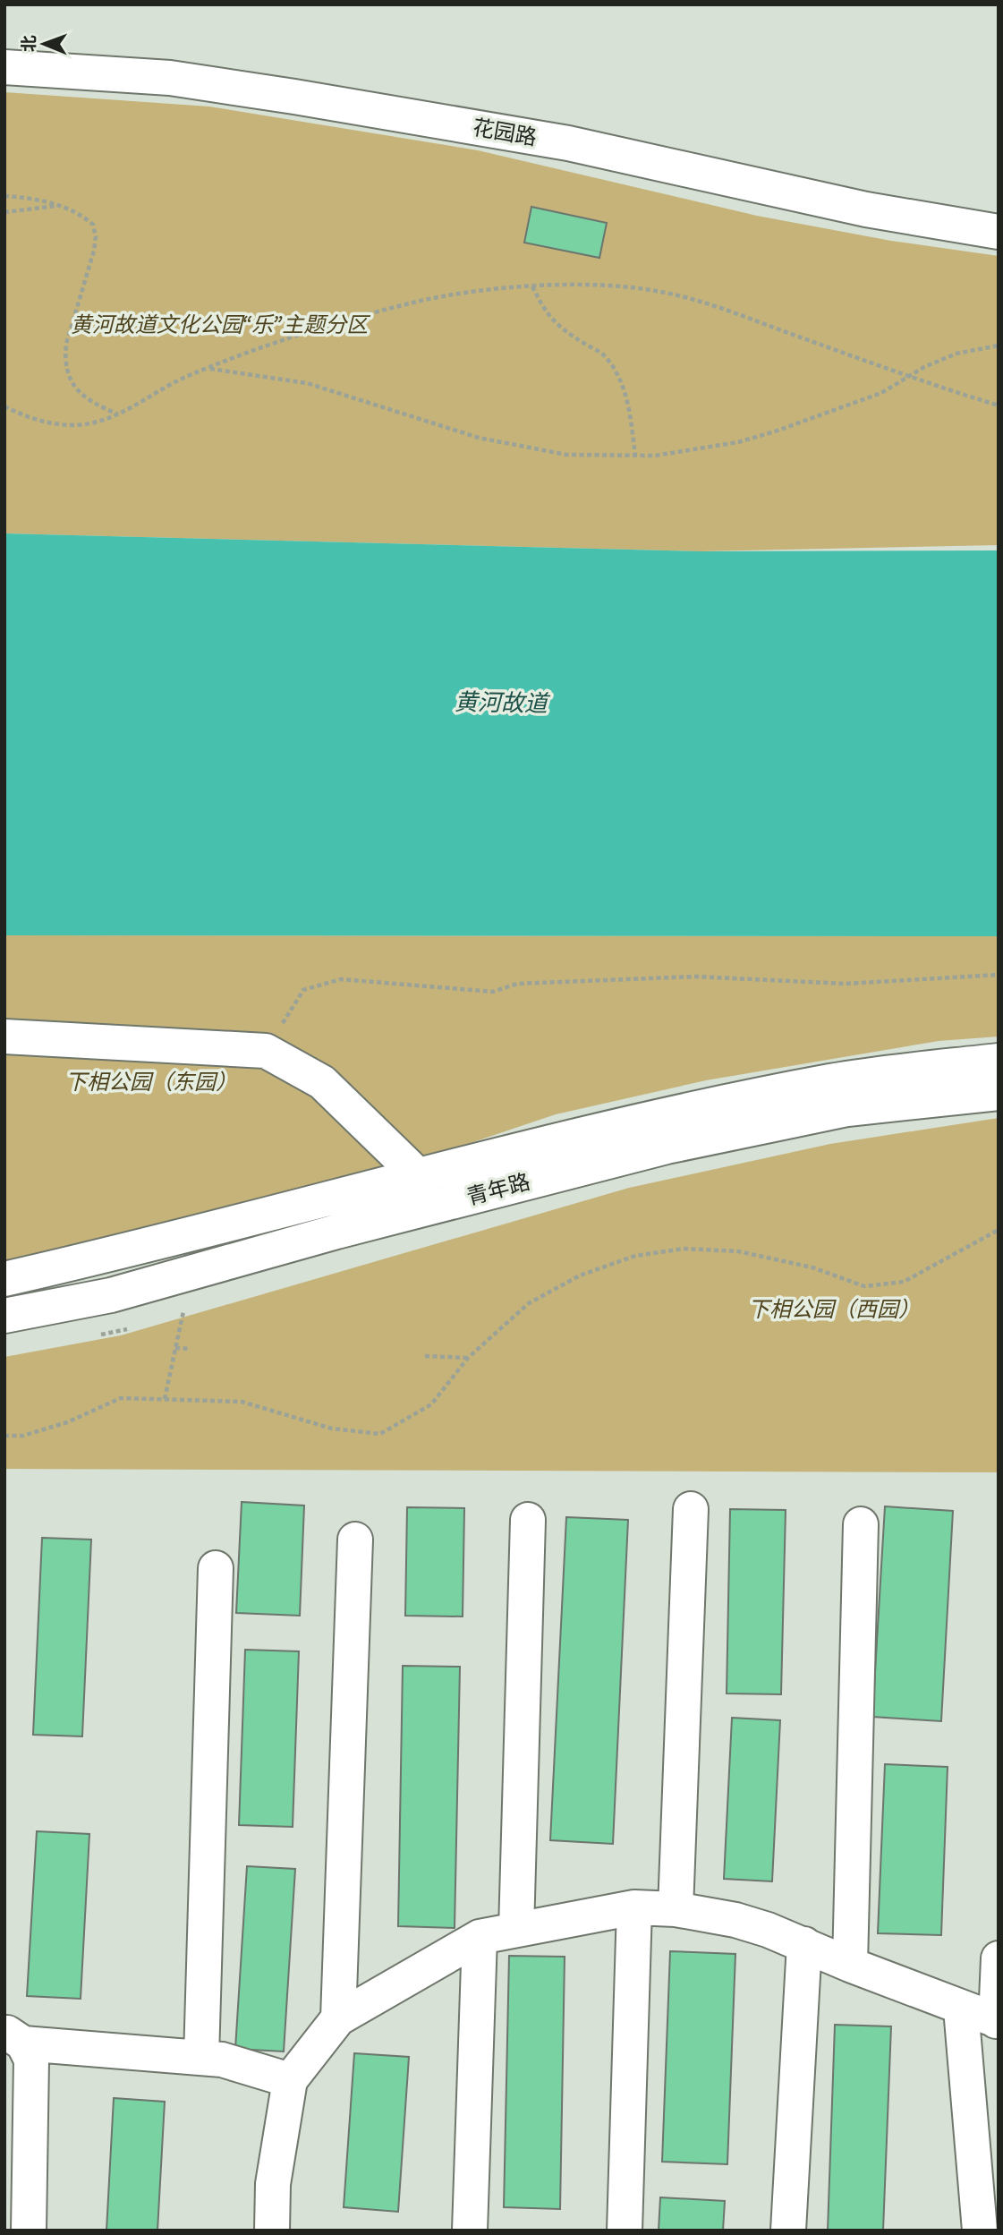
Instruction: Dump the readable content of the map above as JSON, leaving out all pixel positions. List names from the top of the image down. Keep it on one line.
{"streets":{"street":["花园路","青年路"]},"water":["黄河故道"],"parks":["黄河故道文化公园“乐”主题分区","下相公园（东园）","下相公园（西园）"],"north":"left"}
